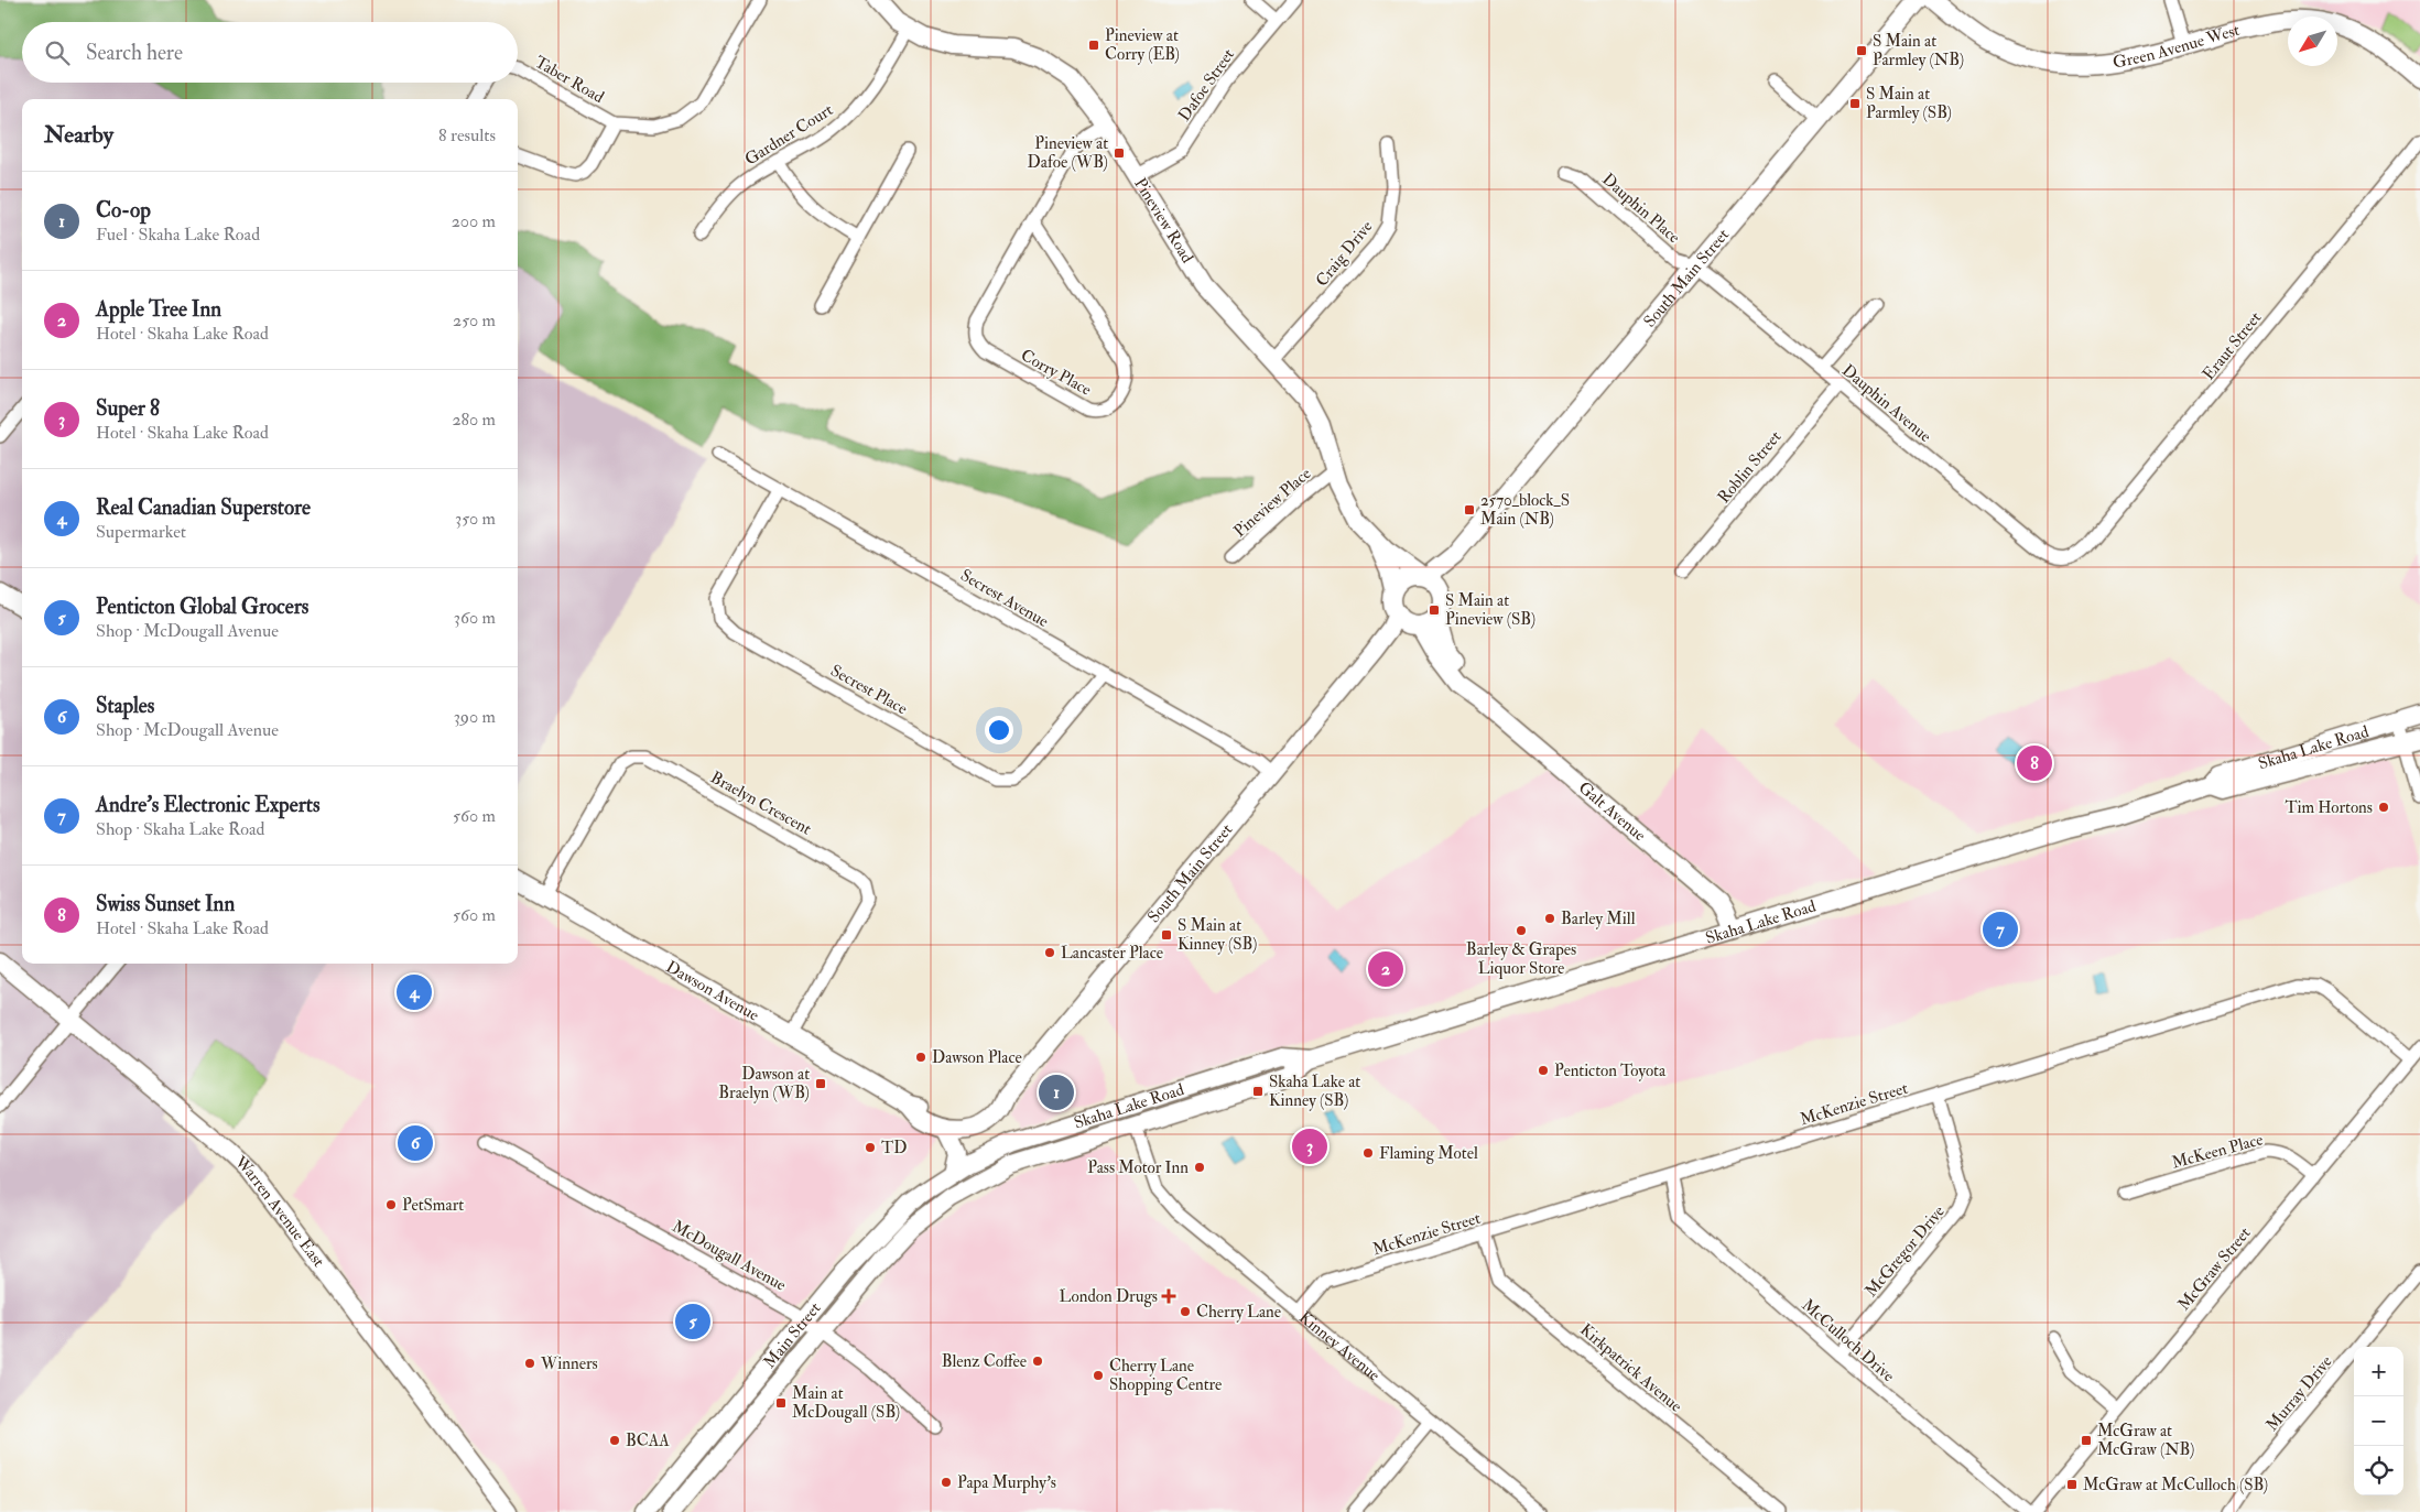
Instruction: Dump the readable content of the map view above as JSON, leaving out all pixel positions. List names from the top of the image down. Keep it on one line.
{"streets":{"street":["Green Avenue West","Taber Road","Dafoe Street","Gardner Court","Dauphin Place","Pineview Road","Craig Drive","South Main Street","Eraut Street","Corry Place","Dauphin Avenue","Roblin Street","Pineview Place","Secrest Avenue","Secrest Place","Skaha Lake Road","Braelyn Crescent","Galt Avenue","Dawson Avenue","McKenzie Street","McKeen Place","Warren Avenue East","McGregor Drive","McDougall Avenue","McGraw Street","Main Street","McCulloch Drive","Kinney Avenue","Kirkpatrick Avenue","Murray Drive"]},"crossings":[["Dafoe Street","Pineview Road"],["Gardner Court","Pineview Road"],["Dauphin Place","South Main Street"],["Dauphin Place","Dauphin Avenue"],["Pineview Road","Craig Drive"],["Pineview Road","South Main Street"],["Pineview Road","Corry Place"],["Pineview Road","Pineview Place"],["Pineview Road","Galt Avenue"],["South Main Street","Dauphin Avenue"],["South Main Street","Secrest Avenue"],["South Main Street","Galt Avenue"],["South Main Street","Dawson Avenue"],["Eraut Street","Dauphin Avenue"],["Dauphin Avenue","Roblin Street"],["Secrest Avenue","Secrest Place"],["Skaha Lake Road","Galt Avenue"],["Skaha Lake Road","Main Street"],["Skaha Lake Road","Kinney Avenue"],["Braelyn Crescent","Dawson Avenue"],["McKenzie Street","McGregor Drive"],["McKenzie Street","McGraw Street"],["McKenzie Street","McCulloch Drive"],["McKenzie Street","Kinney Avenue"],["McKenzie Street","Kirkpatrick Avenue"],["McKeen Place","McGraw Street"],["McGregor Drive","McCulloch Drive"],["McDougall Avenue","Main Street"]],"places":{"transit":["Pineview at Corry (EB)","S Main at Parmley (NB)","S Main at Parmley (SB)","Pineview at Dafoe (WB)","2570_block_S Main (NB)","S Main at Pineview (SB)","S Main at Kinney (SB)","Dawson at Braelyn (WB)","Skaha Lake at Kinney (SB)","Main at McDougall (SB)","McGraw at McGraw (NB)","McGraw at McCulloch (SB)"],"other":["Tim Hortons","Barley Mill","Barley & Grapes Liquor Store","Lancaster Place","Dawson Place","Penticton Toyota","TD","Flaming Motel","Pass Motor Inn","PetSmart","Cherry Lane","Blenz Coffee","Winners","Cherry Lane Shopping Centre","BCAA","Papa Murphy's"],"health":["London Drugs"]},"north":"bottom left","page":{"search":"Search here","heading":["Nearby","8 results"],"list":[{"mark":"1","name":"Co-op","note":"Fuel · Skaha Lake Road","value":"200 m"},{"mark":"2","name":"Apple Tree Inn","note":"Hotel · Skaha Lake Road","value":"250 m"},{"mark":"3","name":"Super 8","note":"Hotel · Skaha Lake Road","value":"280 m"},{"mark":"4","name":"Real Canadian Superstore","note":"Supermarket","value":"350 m"},{"mark":"5","name":"Penticton Global Grocers","note":"Shop · McDougall Avenue","value":"360 m"},{"mark":"6","name":"Staples","note":"Shop · McDougall Avenue","value":"390 m"},{"mark":"7","name":"Andre's Electronic Experts","note":"Shop · Skaha Lake Road","value":"560 m"},{"mark":"8","name":"Swiss Sunset Inn","note":"Hotel · Skaha Lake Road","value":"560 m"}],"pins":["8","7","2","4","1","6","3","5"],"map_buttons":["+","−"]}}
